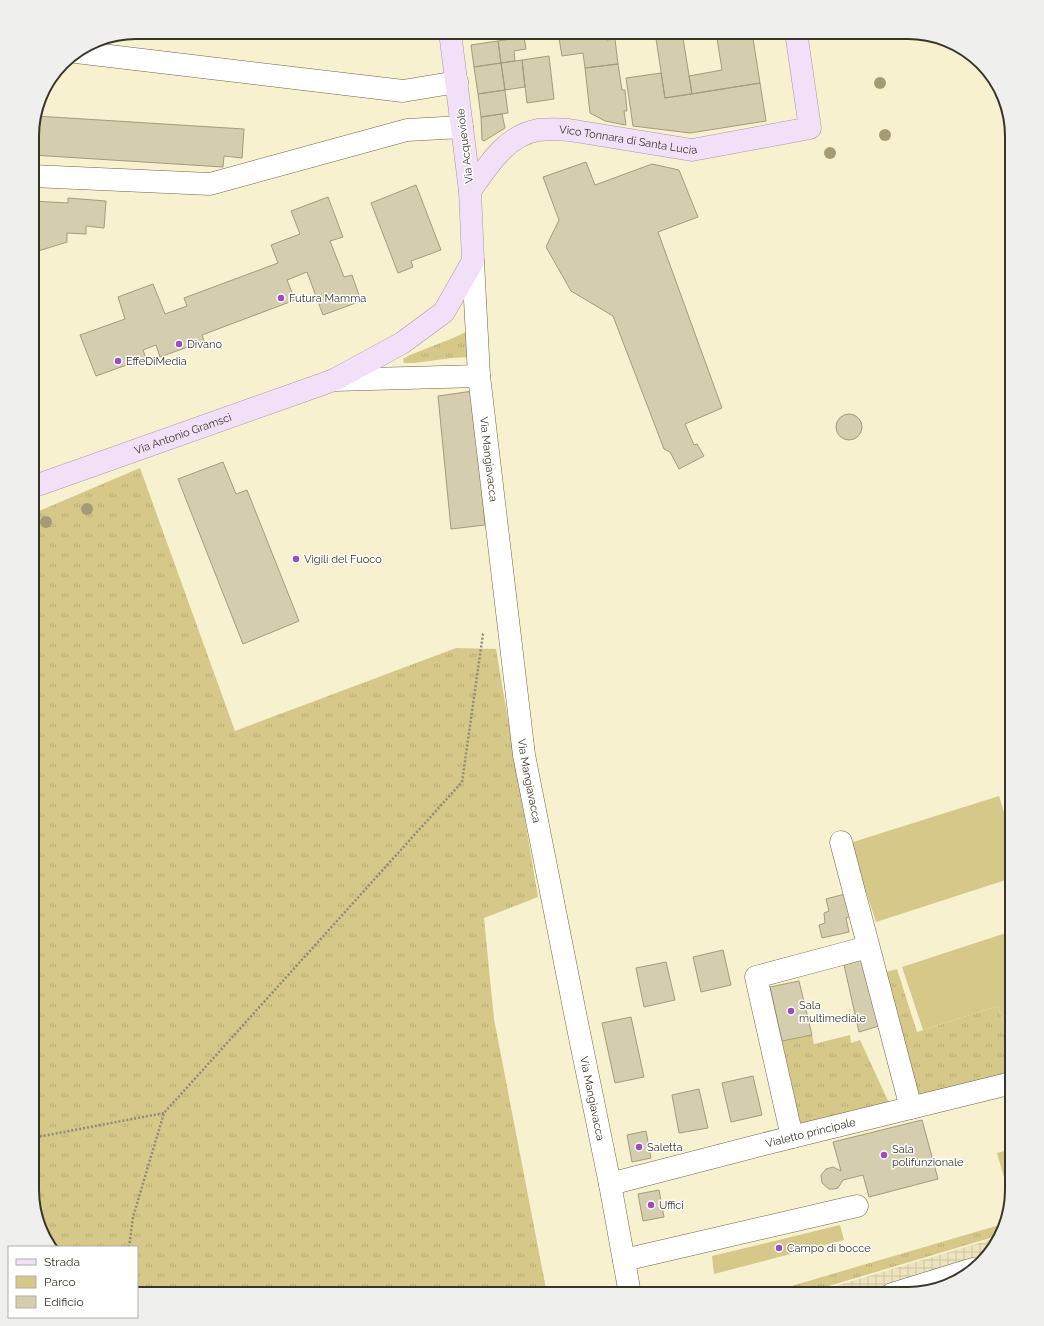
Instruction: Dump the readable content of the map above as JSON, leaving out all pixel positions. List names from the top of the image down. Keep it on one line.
{"streets":{"main road":["Vico Tonnara di Santa Lucia","Via Acqueviole","Via Antonio Gramsci"],"street":["Via Mangiavacca","Vialetto principale"]},"crossings":[["Vico Tonnara di Santa Lucia","Via Acqueviole"],["Via Acqueviole","Via Antonio Gramsci"],["Via Acqueviole","Via Mangiavacca"],["Via Antonio Gramsci","Via Mangiavacca"],["Via Mangiavacca","Vialetto principale"]],"places":["Futura Mamma","Divano","EffeDiMedia","Vigili del Fuoco","Sala multimediale","Saletta","Sala polifunzionale","Uffici","Campo di bocce"],"legend":["Strada","Parco","Edificio"]}
